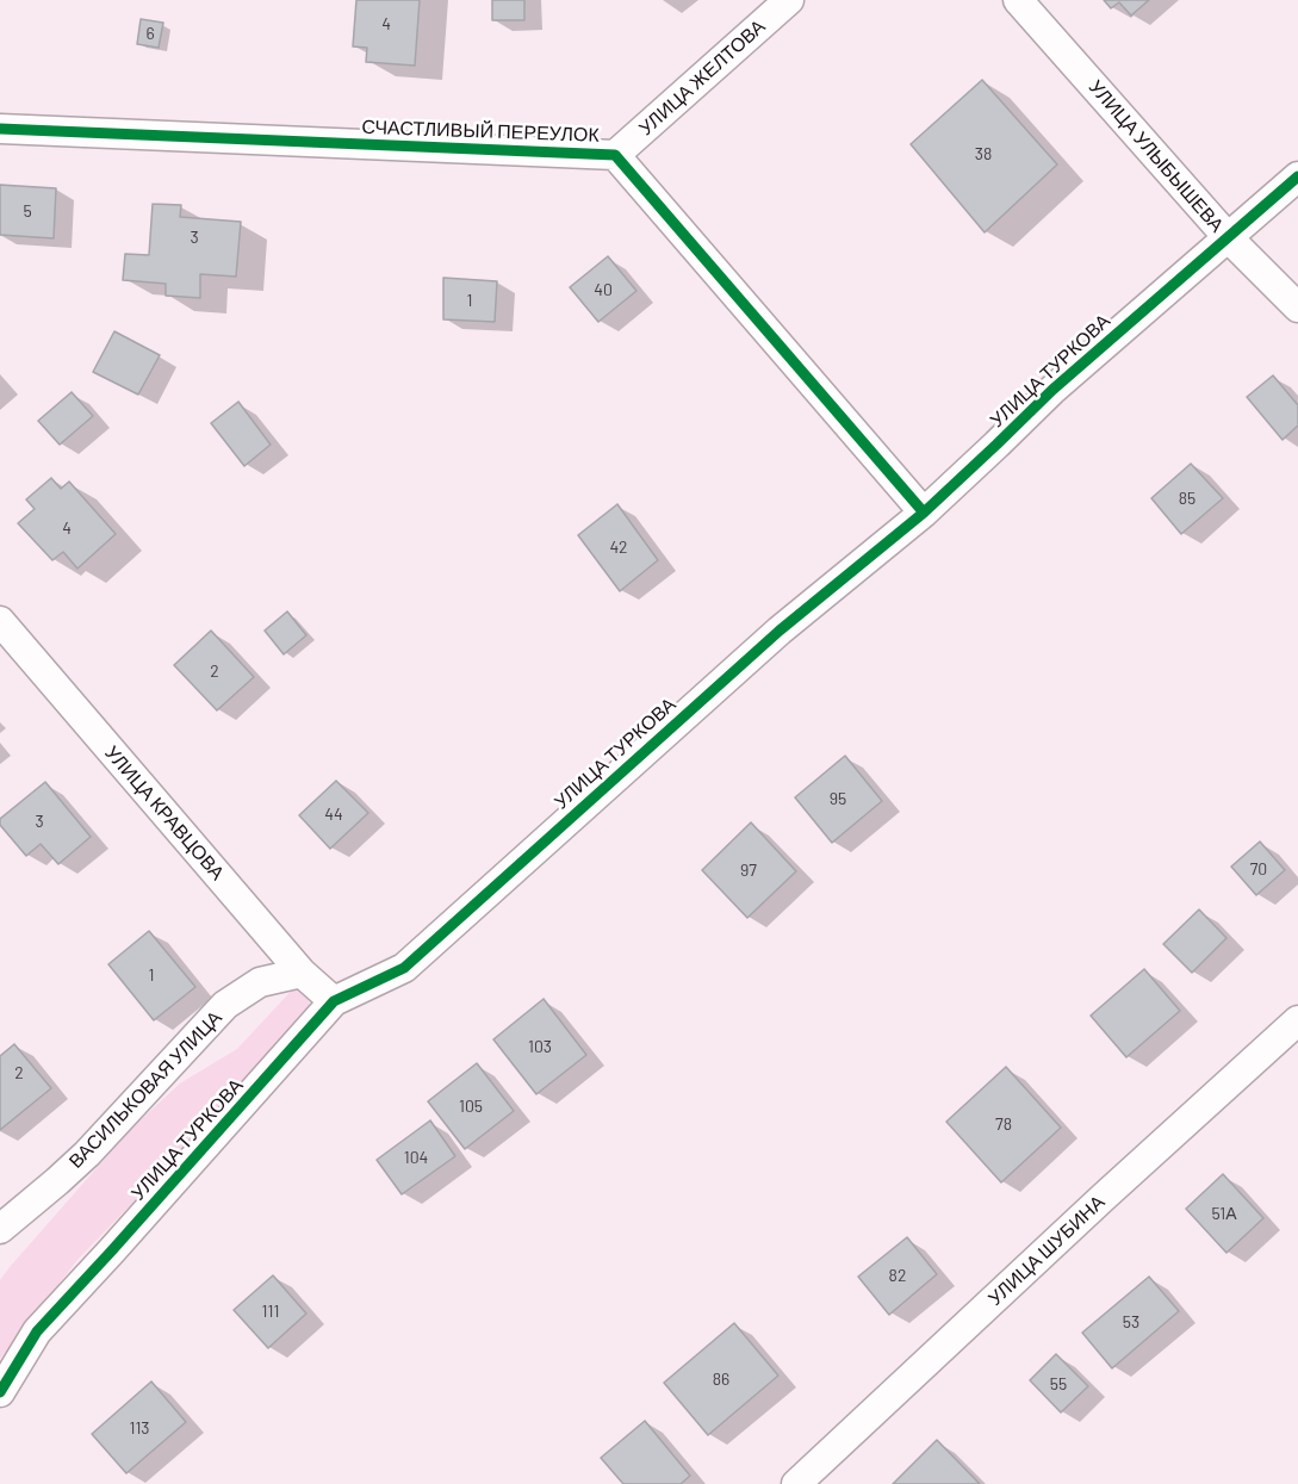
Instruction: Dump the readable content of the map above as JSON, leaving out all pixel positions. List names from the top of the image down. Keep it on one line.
{"streets":{"street":["УЛИЦА ЖЕЛТОВА","СЧАСТЛИВЫЙ ПЕРЕУЛОК","УЛИЦА УЛЫБЫШЕВА","УЛИЦА ТУРКОВА","УЛИЦА КРАВЦОВА","ВАСИЛЬКОВАЯ УЛИЦА","УЛИЦА ШУБИНА"]},"crossings":[["УЛИЦА ЖЕЛТОВА","СЧАСТЛИВЫЙ ПЕРЕУЛОК"],["СЧАСТЛИВЫЙ ПЕРЕУЛОК","УЛИЦА ТУРКОВА"],["УЛИЦА УЛЫБЫШЕВА","УЛИЦА ТУРКОВА"],["УЛИЦА ТУРКОВА","УЛИЦА КРАВЦОВА"],["УЛИЦА КРАВЦОВА","ВАСИЛЬКОВАЯ УЛИЦА"]],"house_numbers":["4","6","38","5","3","40","1","85","4","42","2","95","44","3","70","97","1","103","2","105","78","104","51А","82","111","53","86","55","113"]}
